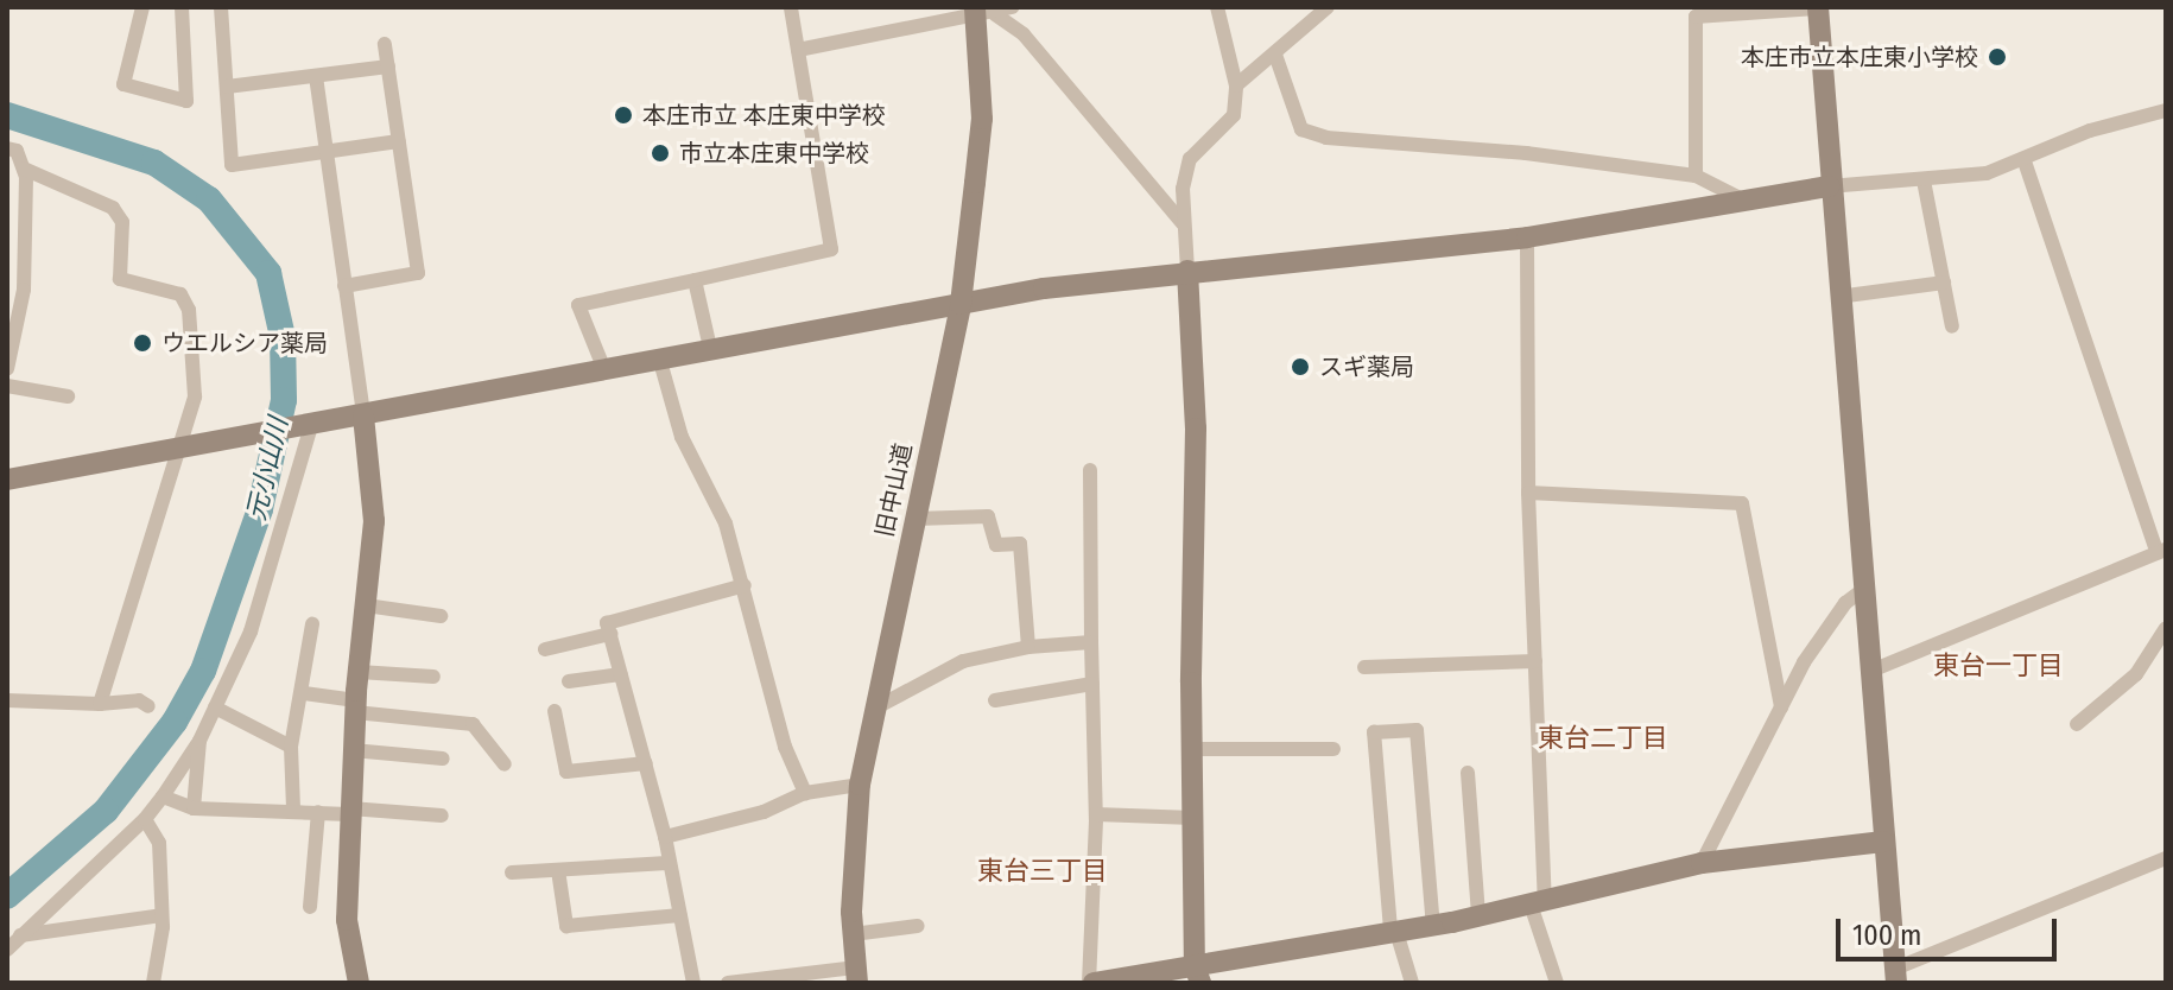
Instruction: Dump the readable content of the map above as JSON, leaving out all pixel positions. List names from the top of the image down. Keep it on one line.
{"streets":{"street":["旧中山道"]},"districts":["東台一丁目","東台二丁目","東台三丁目"],"water":["元小山川"],"places":["本庄市立本庄東小学校","本庄市立 本庄東中学校","市立本庄東中学校","ウエルシア薬局","スギ薬局"],"scale_bar":"100 m"}
